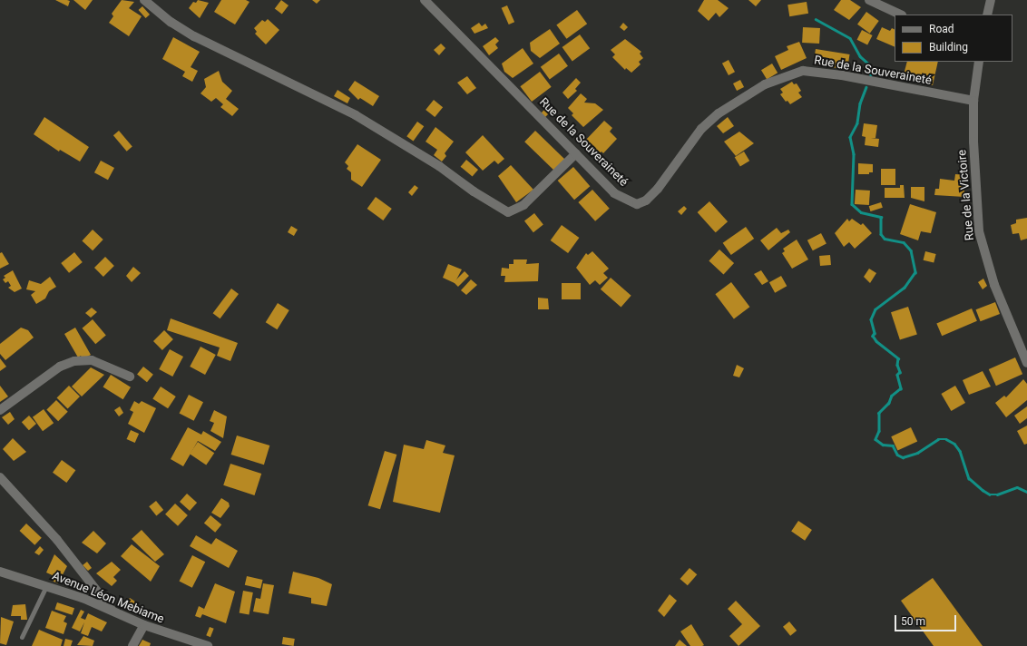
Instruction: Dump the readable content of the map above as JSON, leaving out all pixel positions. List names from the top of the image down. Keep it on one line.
{"streets":{"street":["Rue de la Souveraineté","Rue de la Victoire","Avenue Léon Mebiame"]},"crossings":[["Rue de la Souveraineté","Rue de la Victoire"]],"legend":["Road","Building"],"scale_bar":"50 m"}
